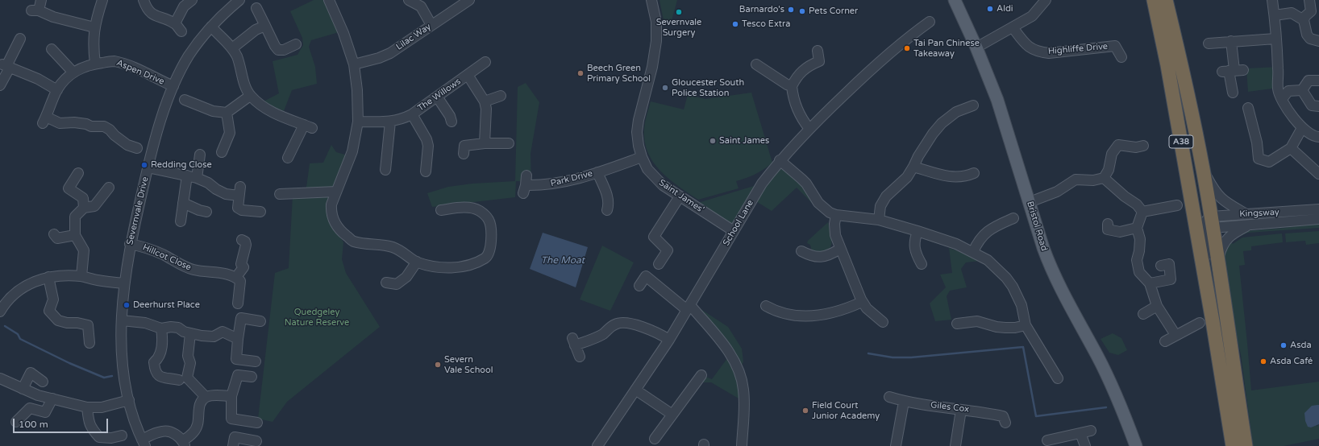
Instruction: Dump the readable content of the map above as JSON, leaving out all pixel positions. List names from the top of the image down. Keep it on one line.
{"streets":{"highway":["A38"],"main road":["Bristol Road"],"street":["Lilac Way","Highliffe Drive","Aspen Drive","The Willows","Park Drive","Saint James'","Severnvale Drive","Kingsway","School Lane","Hillcot Close","Giles Cox"]},"crossings":[["Aspen Drive","Severnvale Drive"],["A38","Kingsway"],["Park Drive","Saint James'"],["Saint James'","School Lane"],["Severnvale Drive","Hillcot Close"]],"water":["The Moat"],"parks":["Quedgeley Nature Reserve"],"places":["Aldi","Barnardo's","Pets Corner","Severnvale Surgery","Tesco Extra","Tai Pan Chinese Takeaway","Beech Green Primary School","Gloucester South Police Station","Saint James","Redding Close","Deerhurst Place","Asda","Asda Café","Severn Vale School","Field Court Junior Academy"],"scale_bar":"100 m"}
